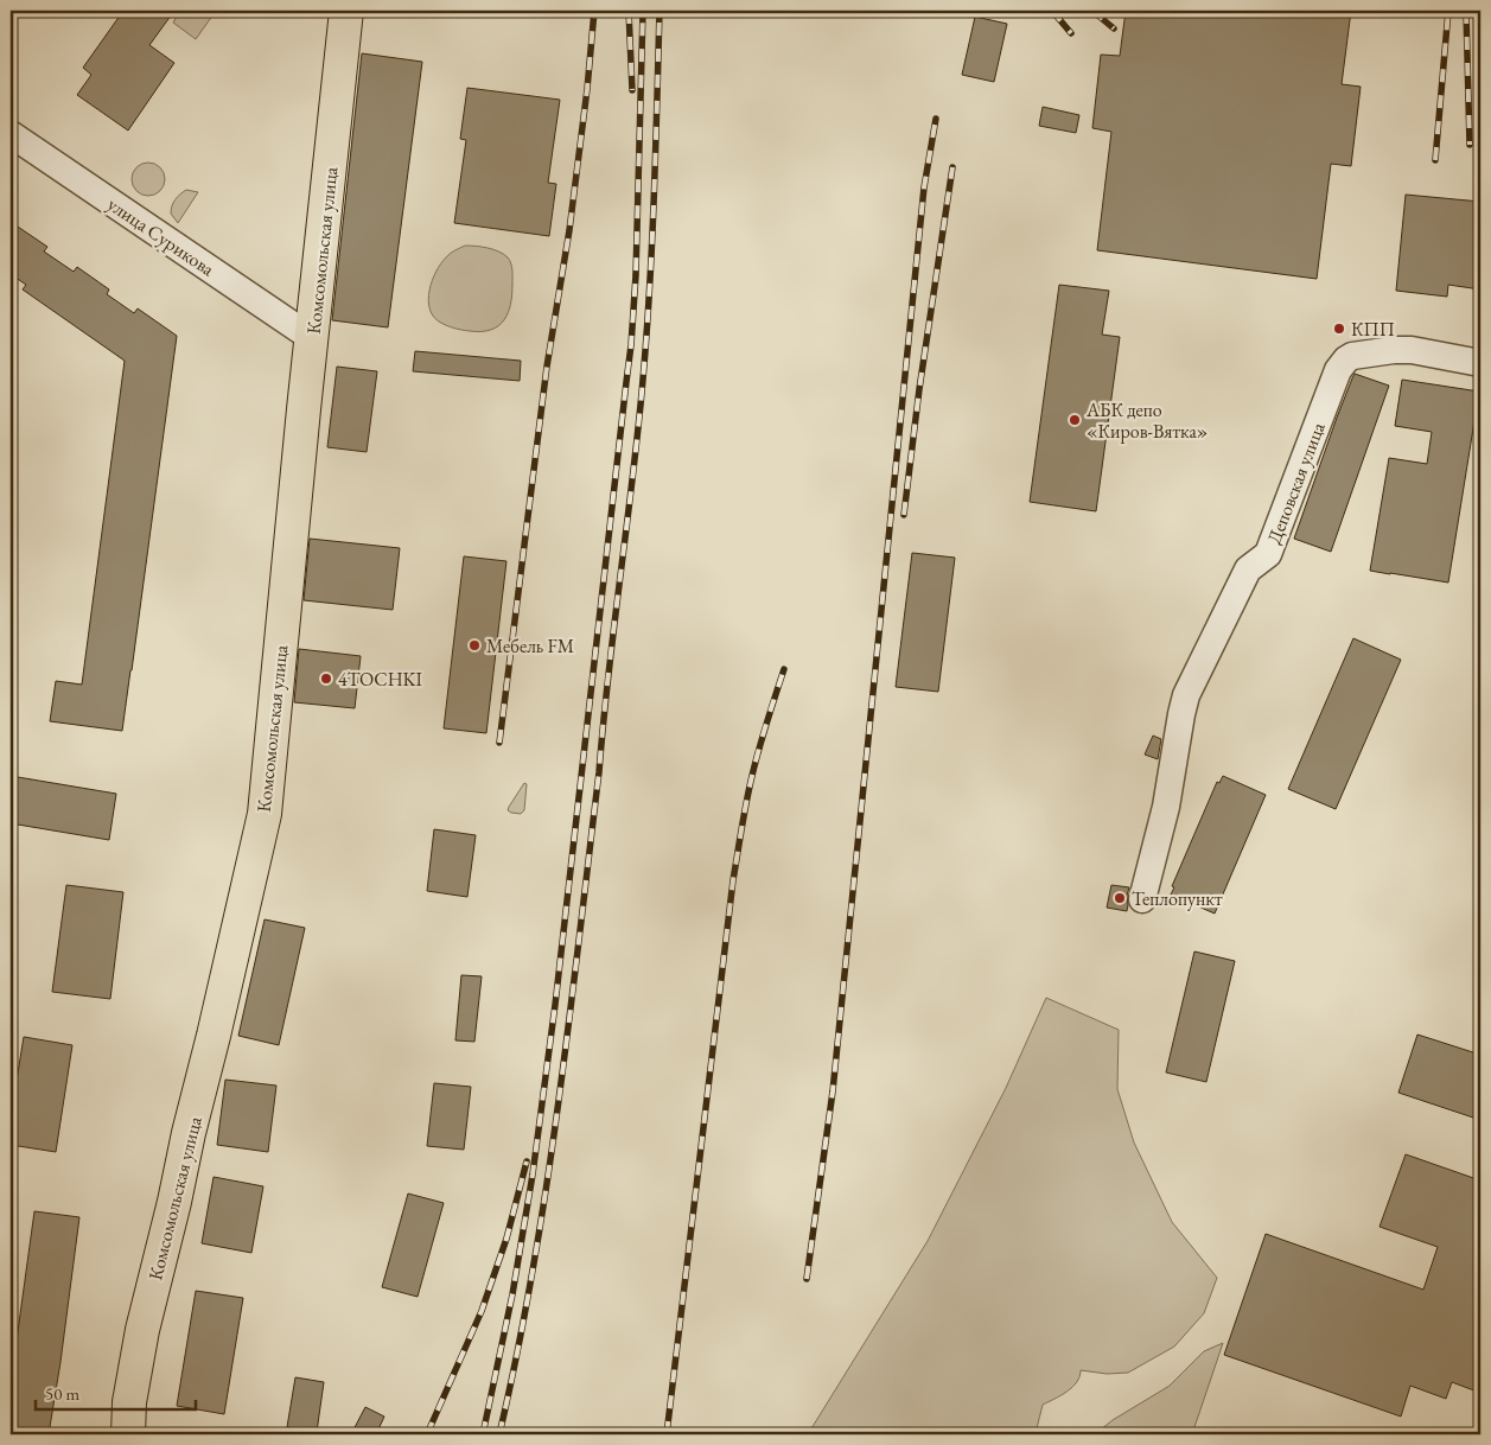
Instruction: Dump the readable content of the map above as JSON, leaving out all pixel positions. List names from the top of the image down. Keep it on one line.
{"streets":{"main road":["Комсомольская улица"],"street":["улица Сурикова","Деповская улица"]},"crossings":[["улица Сурикова","Комсомольская улица"]],"places":["КПП","АБК депо «Киров-Вятка»","Мебель FM","4TOCHKI","Теплопункт"],"scale_bar":"50 m"}
